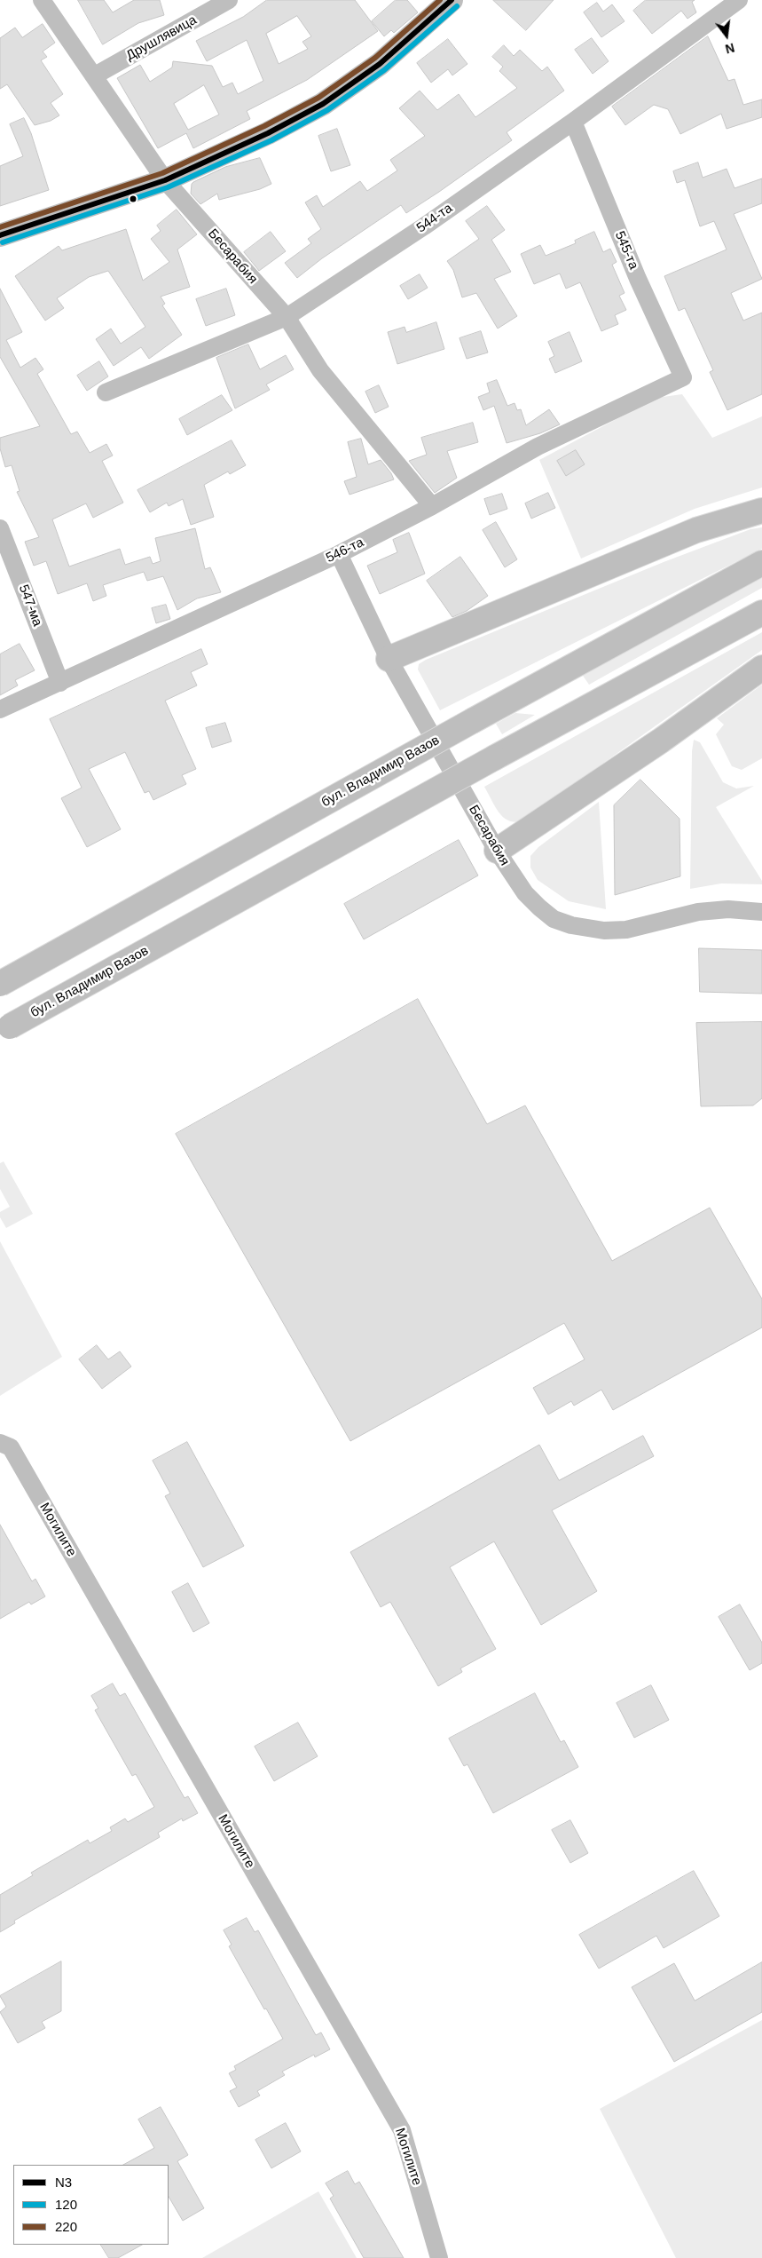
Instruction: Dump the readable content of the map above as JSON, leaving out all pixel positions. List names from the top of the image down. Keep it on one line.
{"streets":{"main road":["бул. Владимир Вазов"],"street":["Друшлявица","544-та","545-та","Бесарабия","546-та","547-ма","Могилите"]},"crossings":[["Друшлявица","Бесарабия"],["544-та","545-та"],["544-та","Бесарабия"],["545-та","546-та"],["Бесарабия","546-та"],["546-та","547-ма"]],"lines":["transit line N3","transit line 220","transit line 120"],"legend":["N3","120","220"],"north":"bottom"}
